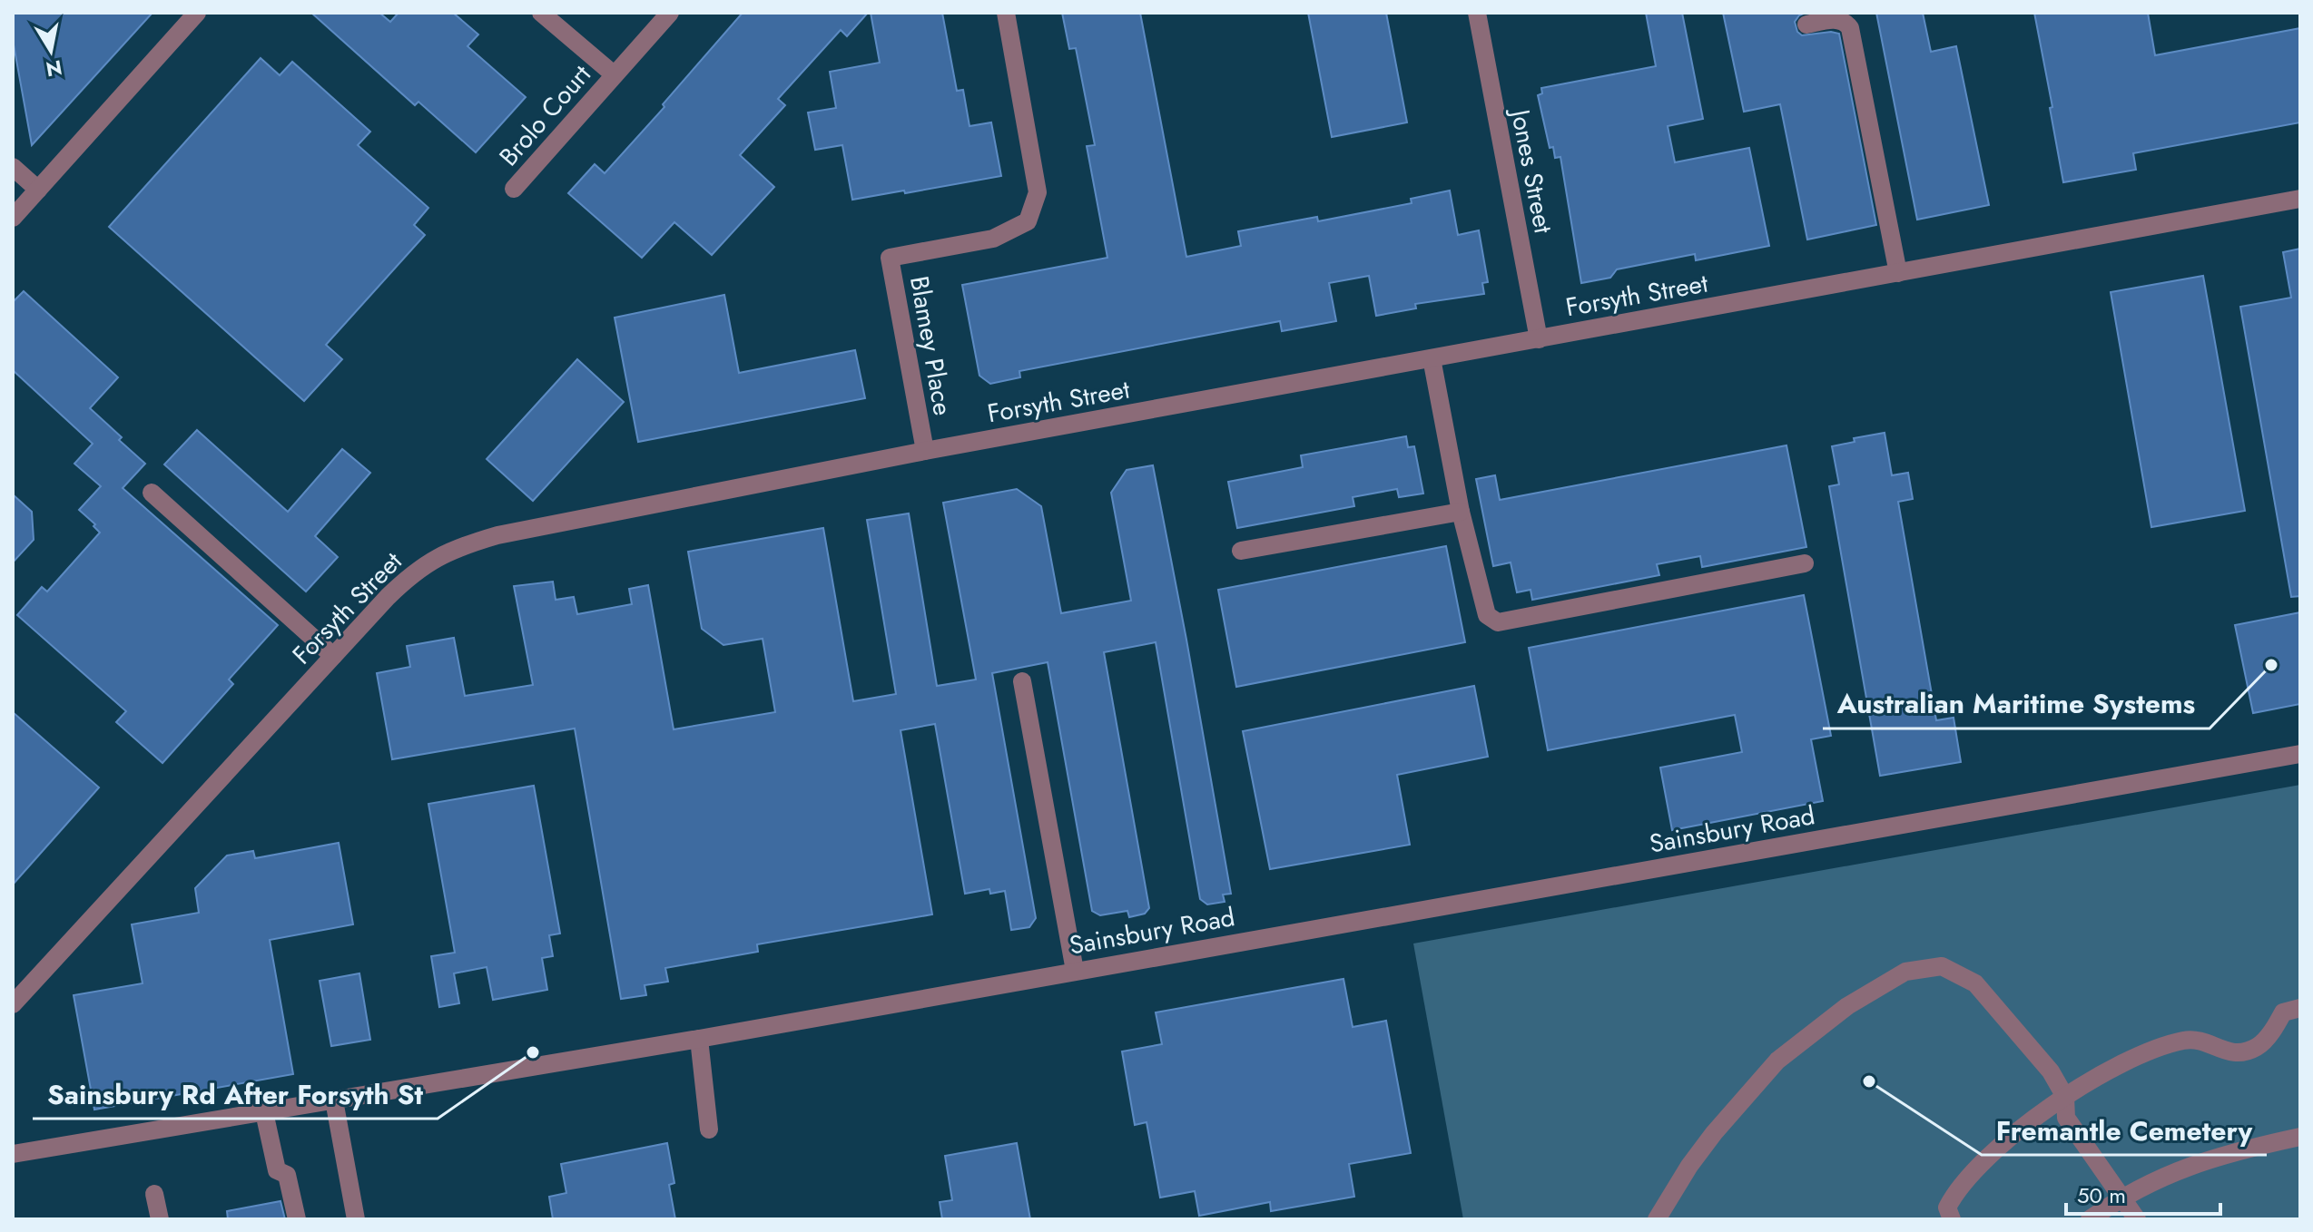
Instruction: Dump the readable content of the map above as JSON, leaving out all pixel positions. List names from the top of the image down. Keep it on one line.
{"streets":{"street":["Brolo Court","Jones Street","Forsyth Street","Blamey Place","Sainsbury Road"]},"crossings":[["Jones Street","Forsyth Street"],["Forsyth Street","Blamey Place"]],"places":["Australian Maritime Systems","Sainsbury Rd After Forsyth St","Fremantle Cemetery"],"scale_bar":"50 m","north":"bottom"}
